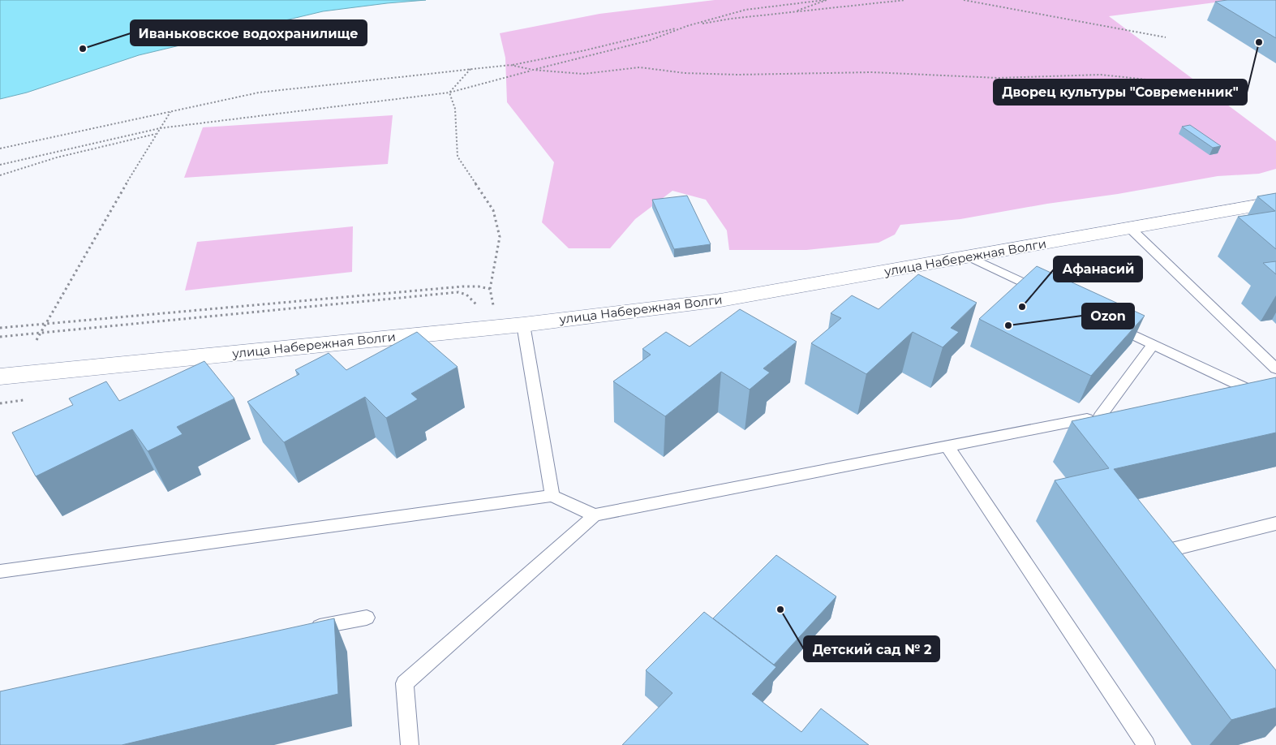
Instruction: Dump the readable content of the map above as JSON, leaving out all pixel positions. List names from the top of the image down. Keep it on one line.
{"streets":{"street":["улица Набережная Волги"]},"places":["Дворец культуры \"Современник\"","Иваньковское водохранилище","Афанасий","Ozon","Детский сад № 2"]}
